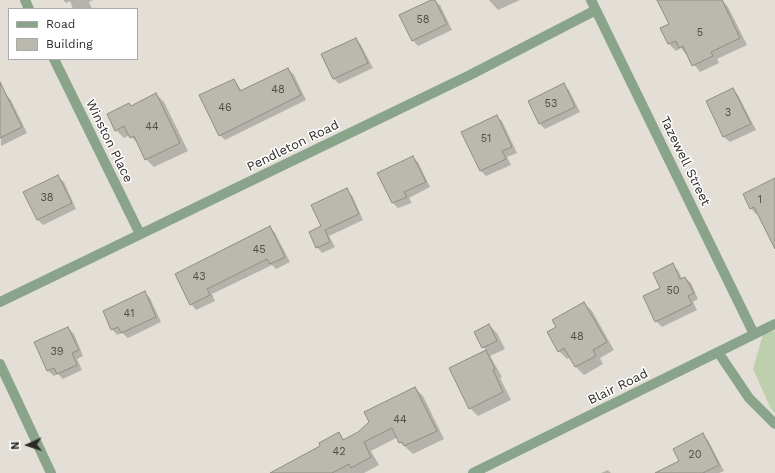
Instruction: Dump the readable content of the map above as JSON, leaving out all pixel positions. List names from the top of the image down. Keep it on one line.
{"streets":{"street":["Winston Place","Pendleton Road","Tazewell Street","Blair Road"]},"crossings":[["Winston Place","Pendleton Road"],["Pendleton Road","Tazewell Street"],["Tazewell Street","Blair Road"]],"house_numbers":["58","5","48","53","46","3","44","51","38","1","45","43","50","41","48","39","44","42","20"],"legend":["Road","Building"],"north":"left"}
